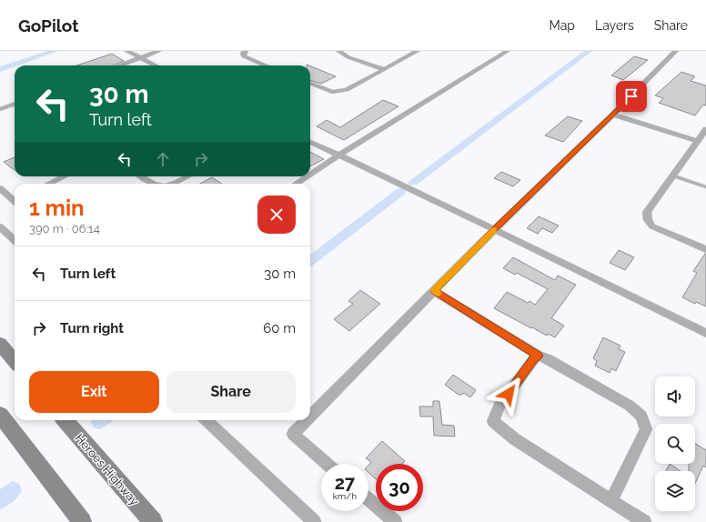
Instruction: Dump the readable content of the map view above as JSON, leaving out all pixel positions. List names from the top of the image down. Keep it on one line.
{"streets":{"main road":["Heroes Highway"]},"page":{"header":"GoPilot","nav":["Map","Layers","Share"],"turn":["30 m","Turn left"],"heading":["1 min","390 m · 06:14"],"list":[{"name":"Turn left","value":"30 m"},{"name":"Turn right","value":"60 m"}],"buttons":["Exit","Share"],"speed":"27 km/h","limit":"30"}}
